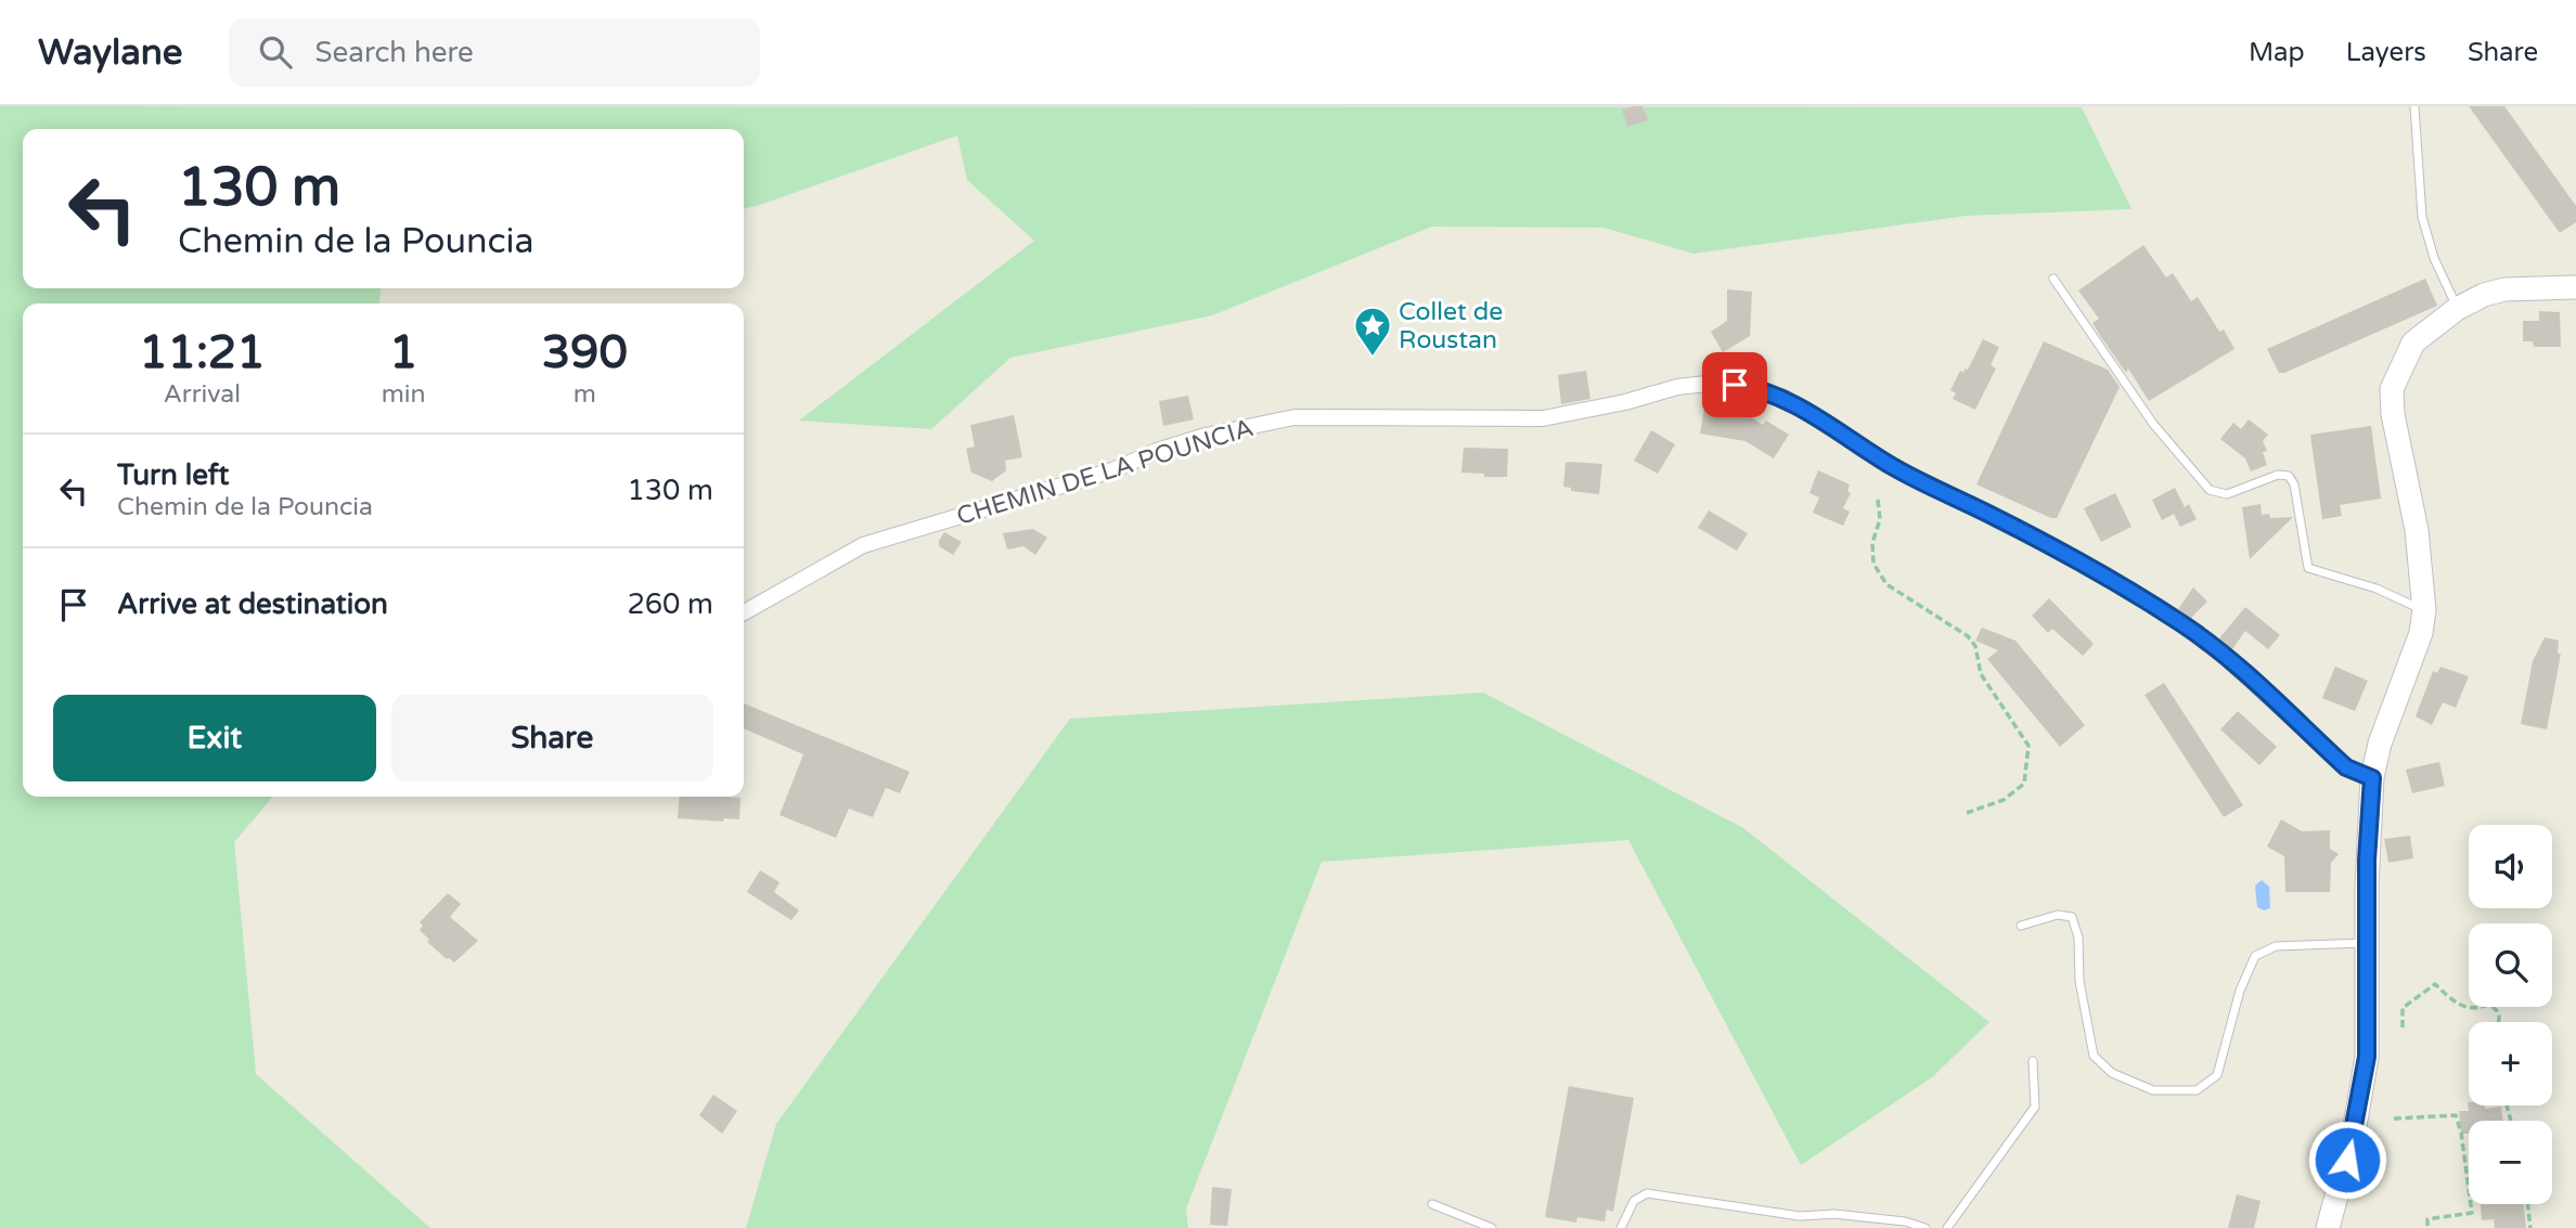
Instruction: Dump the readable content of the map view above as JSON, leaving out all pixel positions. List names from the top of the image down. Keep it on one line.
{"streets":{"street":["CHEMIN DE LA POUNCIA"]},"places":{"place":["Collet de Roustan"]},"page":{"header":"Waylane","search":"Search here","nav":["Map","Layers","Share"],"turn":["130 m","Chemin de la Pouncia"],"eta":["11:21","Arrival","1","min","390","m"],"list":[{"name":"Turn left","note":"Chemin de la Pouncia","value":"130 m"},{"name":"Arrive at destination","value":"260 m"}],"buttons":["Exit","Share"],"map_buttons":["+","−"]}}
